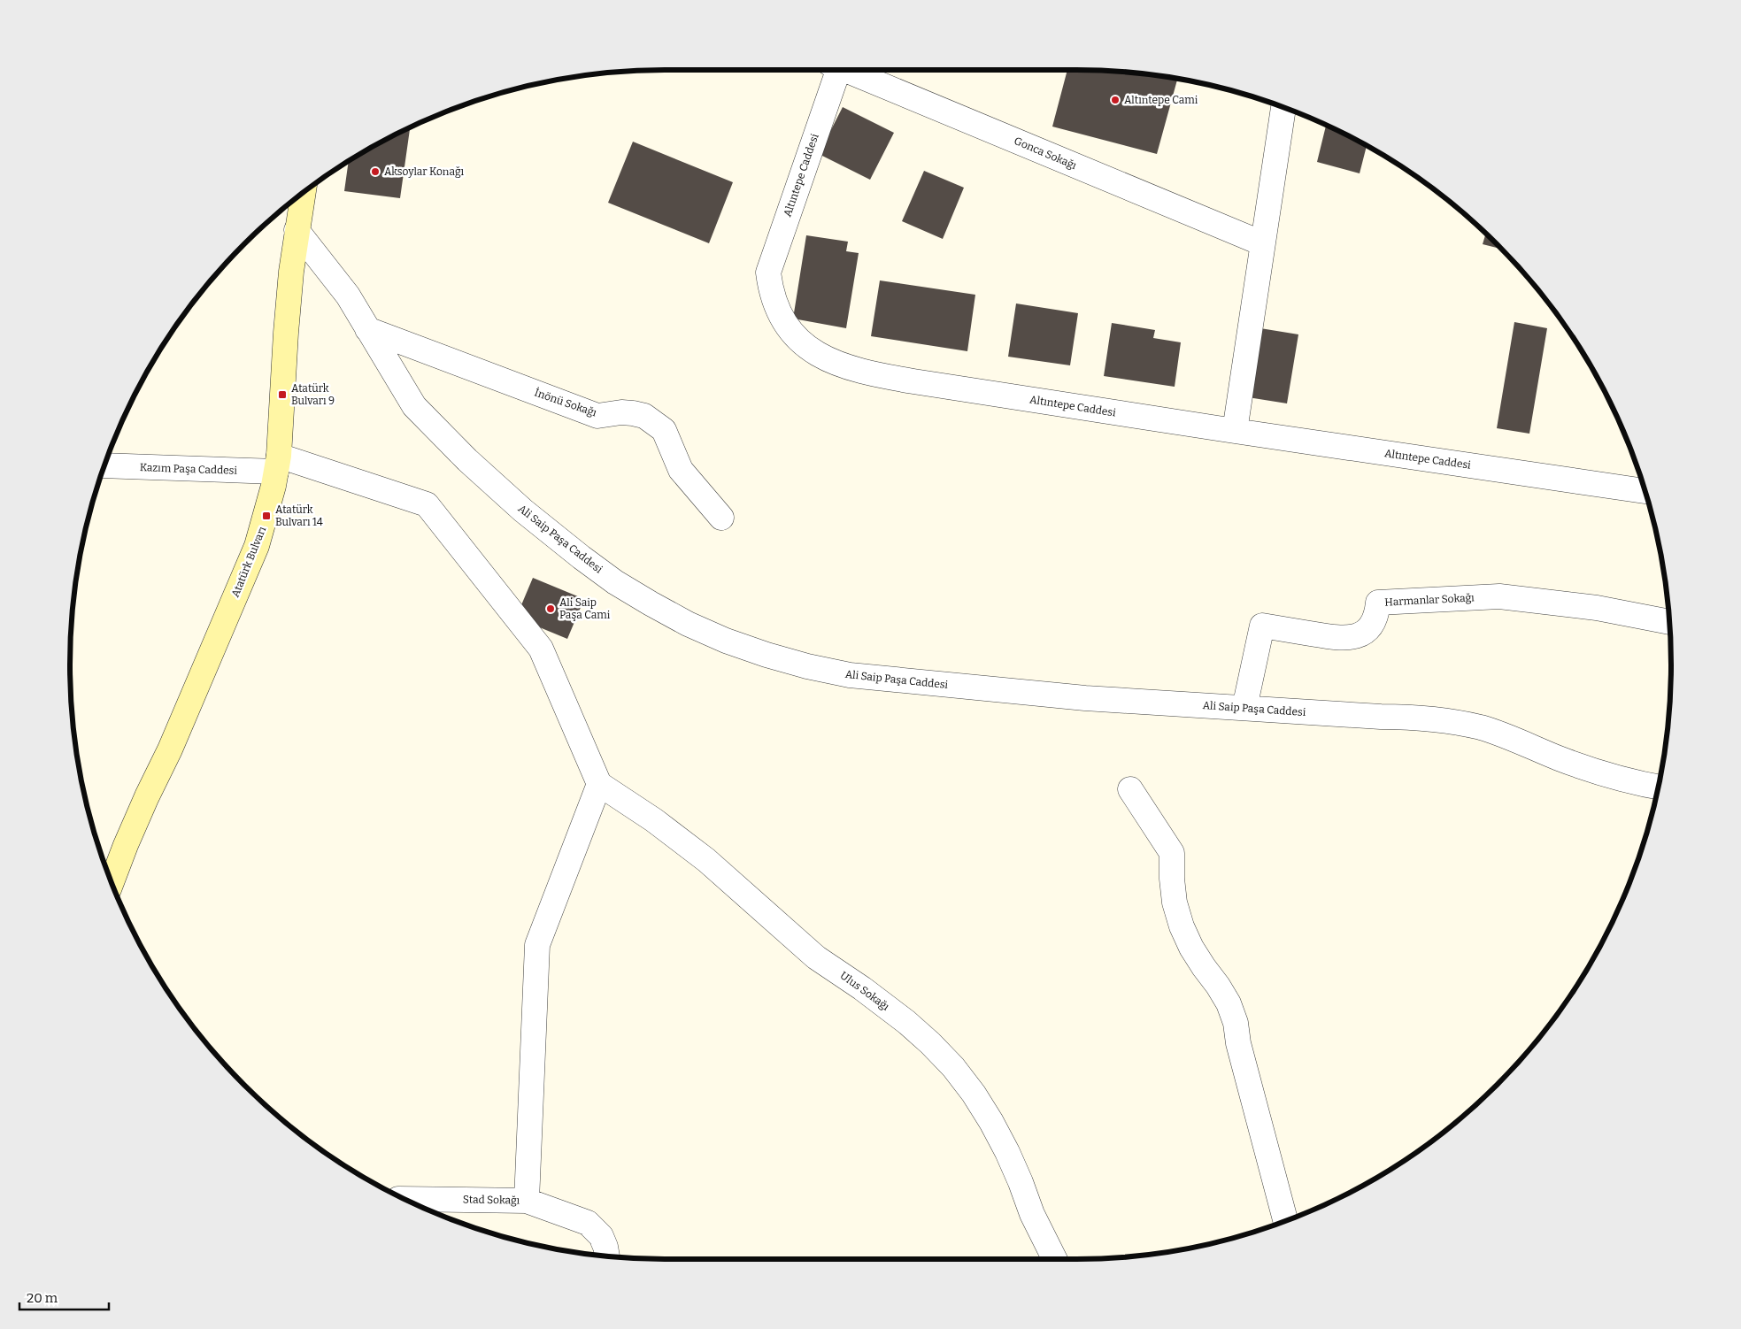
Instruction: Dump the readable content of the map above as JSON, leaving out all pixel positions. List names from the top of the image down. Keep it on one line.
{"streets":{"main road":["Atatürk Bulvarı"],"street":["Gonca Sokağı","Altıntepe Caddesi","İnönü Sokağı","Kazım Paşa Caddesi","Ali Saip Paşa Caddesi","Harmanlar Sokağı","Ulus Sokağı","Stad Sokağı"]},"crossings":[["İnönü Sokağı","Ali Saip Paşa Caddesi"],["Kazım Paşa Caddesi","Atatürk Bulvarı"],["Kazım Paşa Caddesi","Ulus Sokağı"],["Ali Saip Paşa Caddesi","Atatürk Bulvarı"],["Ali Saip Paşa Caddesi","Harmanlar Sokağı"]],"places":{"other":["Altıntepe Cami","Aksoylar Konağı","Ali Saip Paşa Cami"],"transit":["Atatürk Bulvarı 9","Atatürk Bulvarı 14"]},"scale_bar":"20 m"}
